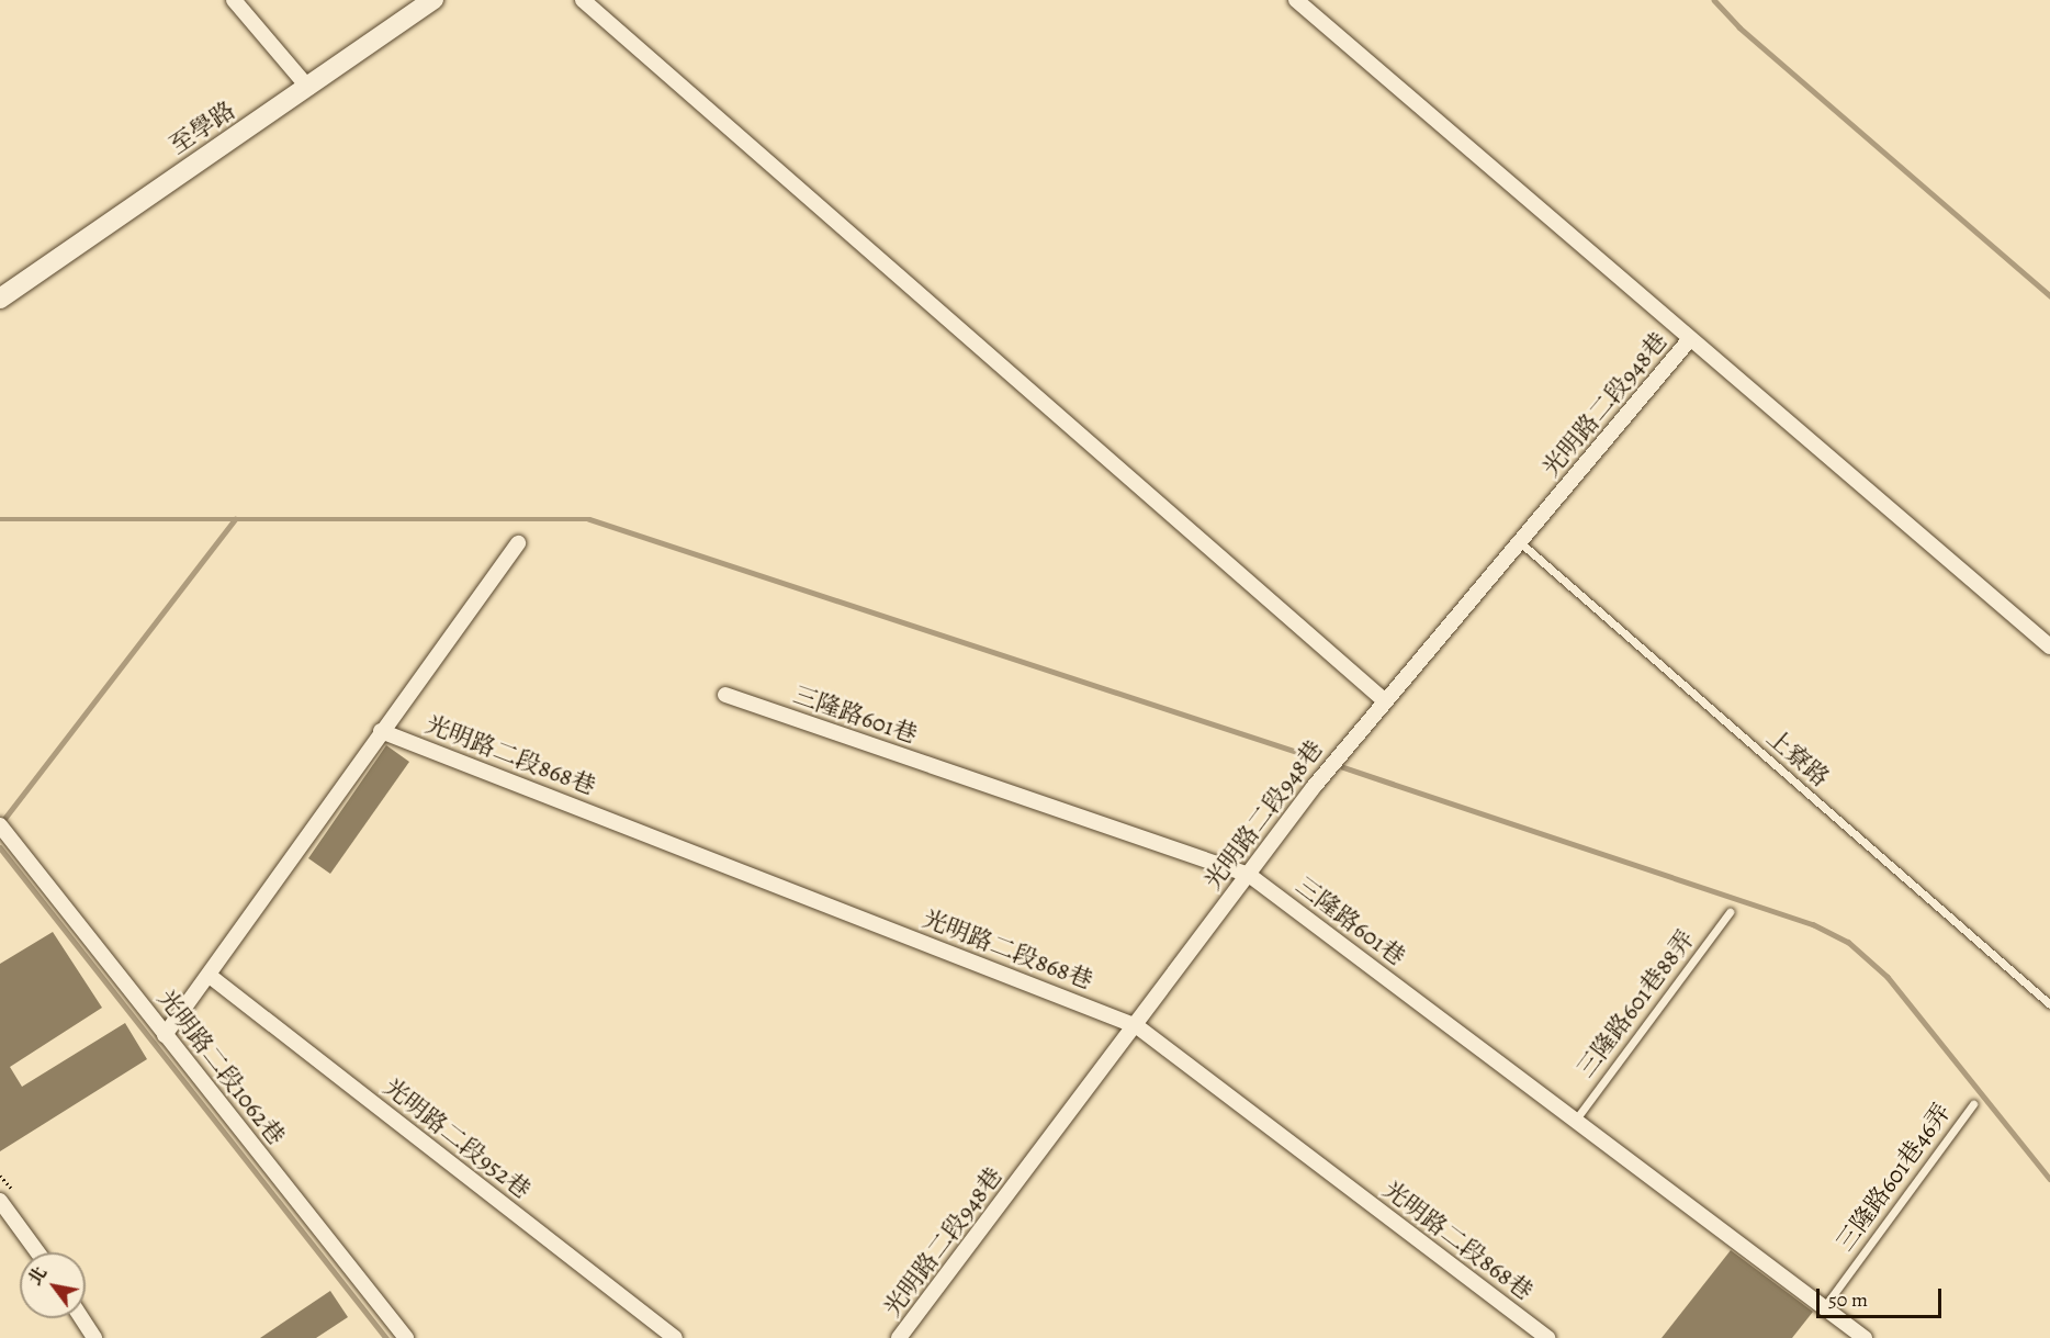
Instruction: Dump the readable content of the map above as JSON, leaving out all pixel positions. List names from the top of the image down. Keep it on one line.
{"streets":{"street":["至學路","光明路二段948巷","三隆路601巷","光明路二段868巷","光明路二段1062巷","光明路二段952巷"],"lane":["上寮路","三隆路601巷88弄","三隆路601巷46弄"]},"crossings":[["光明路二段948巷","三隆路601巷"],["光明路二段948巷","光明路二段868巷"],["光明路二段948巷","上寮路"],["三隆路601巷","三隆路601巷88弄"],["三隆路601巷","三隆路601巷46弄"]],"scale_bar":"50 m","north":"top left"}
